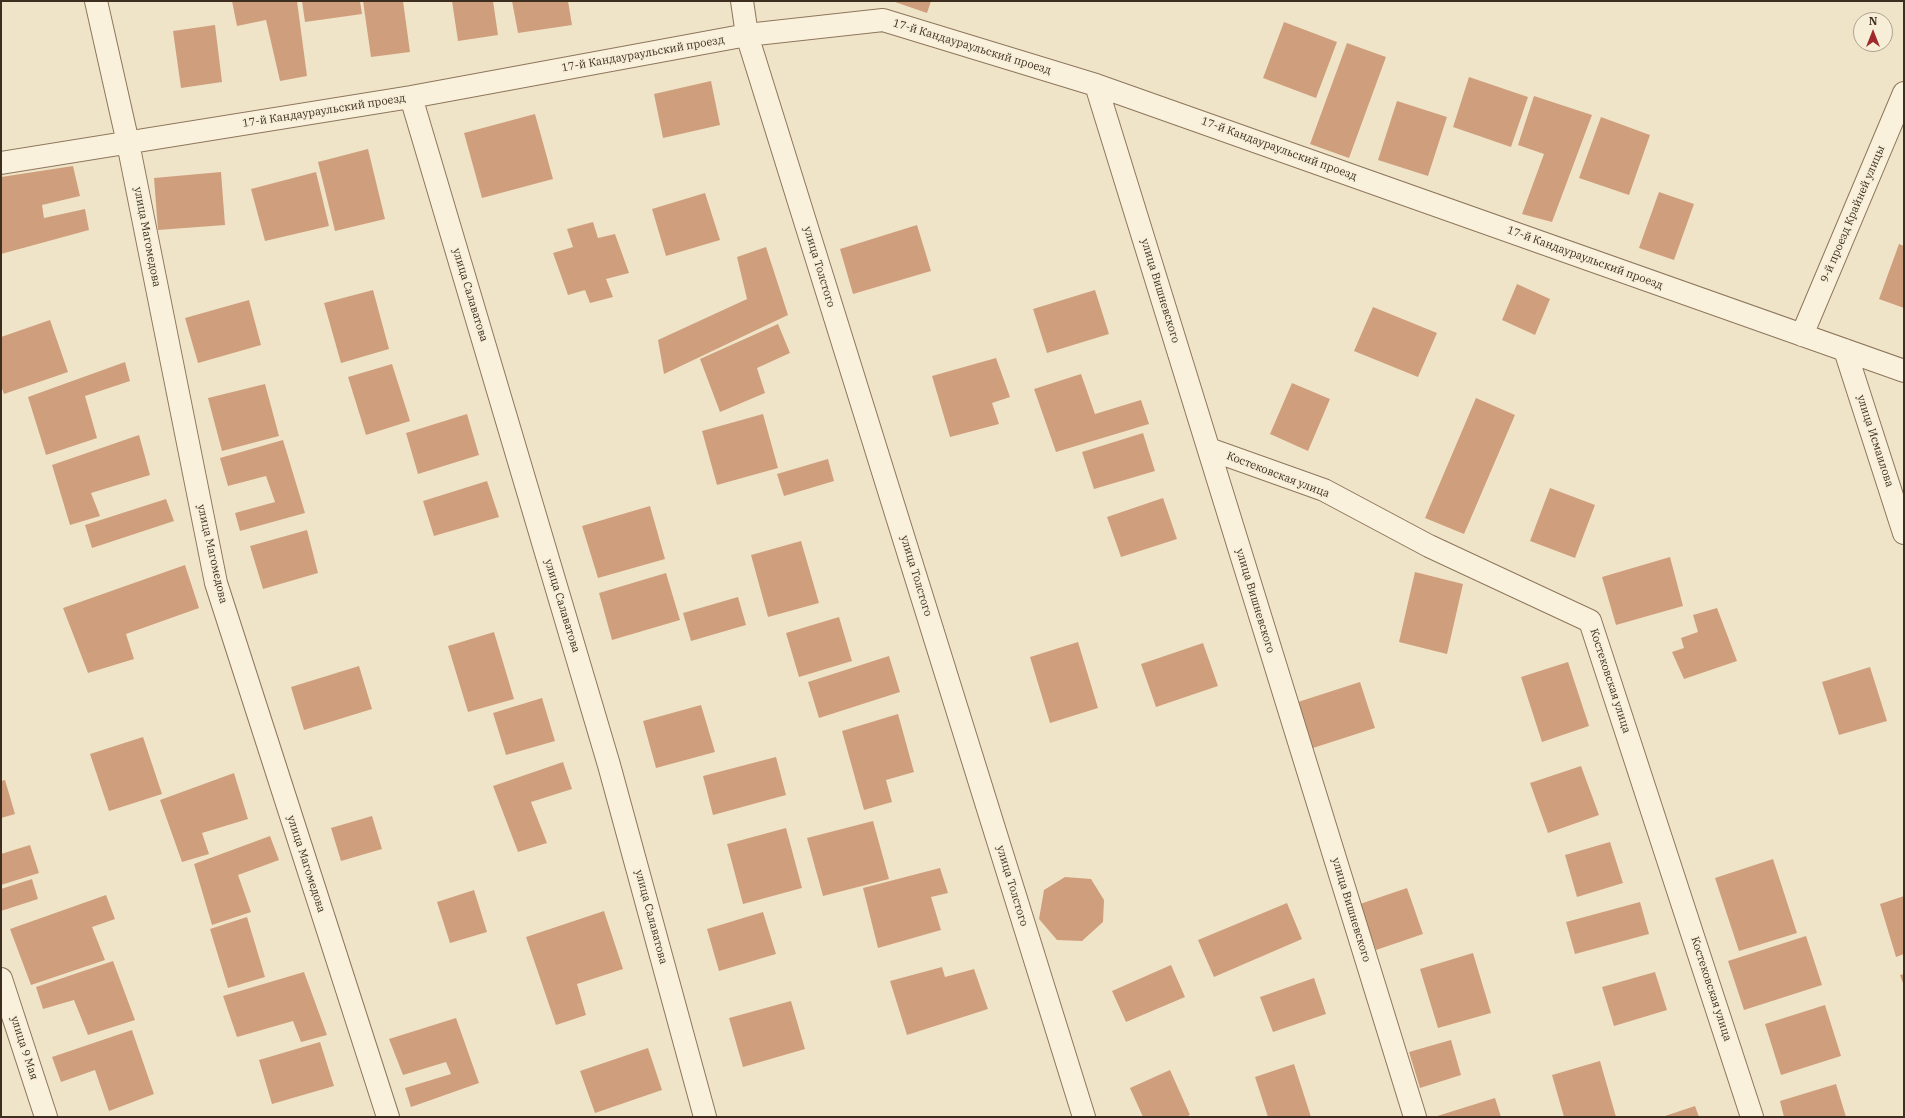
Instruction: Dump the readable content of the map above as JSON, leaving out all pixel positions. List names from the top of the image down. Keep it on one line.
{"streets":{"street":["17-й Кандаураульский проезд","9-й проезд Крайней улицы","улица Магомедова","улица Толстого","улица Вишневского","улица Салаватова","улица Исмаилова","Костековская улица","улица 9 Мая"]},"crossings":[["17-й Кандаураульский проезд","9-й проезд Крайней улицы"],["17-й Кандаураульский проезд","улица Магомедова"],["17-й Кандаураульский проезд","улица Толстого"],["17-й Кандаураульский проезд","улица Вишневского"],["17-й Кандаураульский проезд","улица Салаватова"],["17-й Кандаураульский проезд","улица Исмаилова"],["улица Вишневского","Костековская улица"]],"north":"top"}
